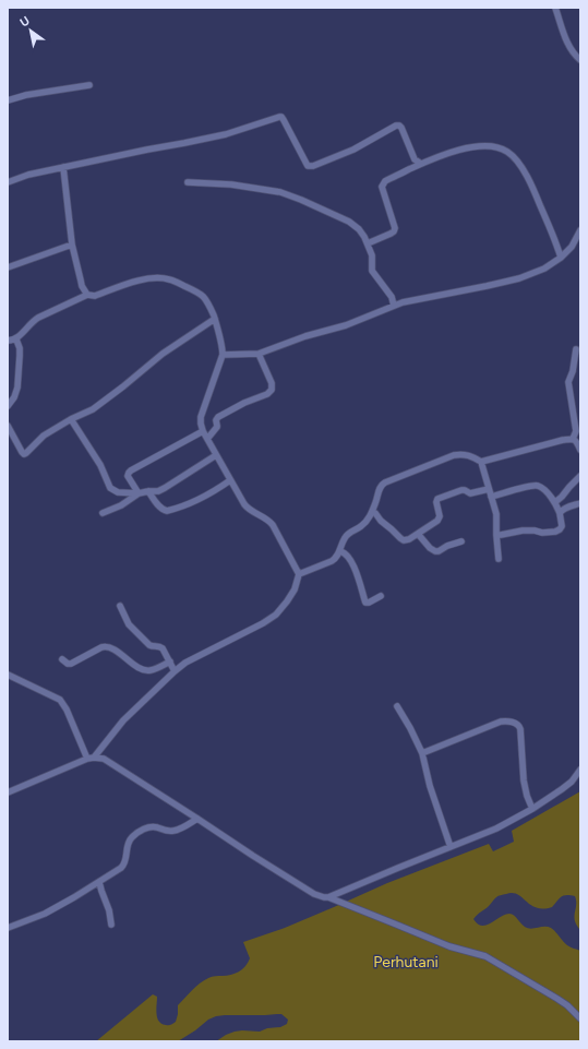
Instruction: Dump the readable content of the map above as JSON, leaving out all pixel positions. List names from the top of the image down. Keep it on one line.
{"parks":["Perhutani"],"north":"top left"}
